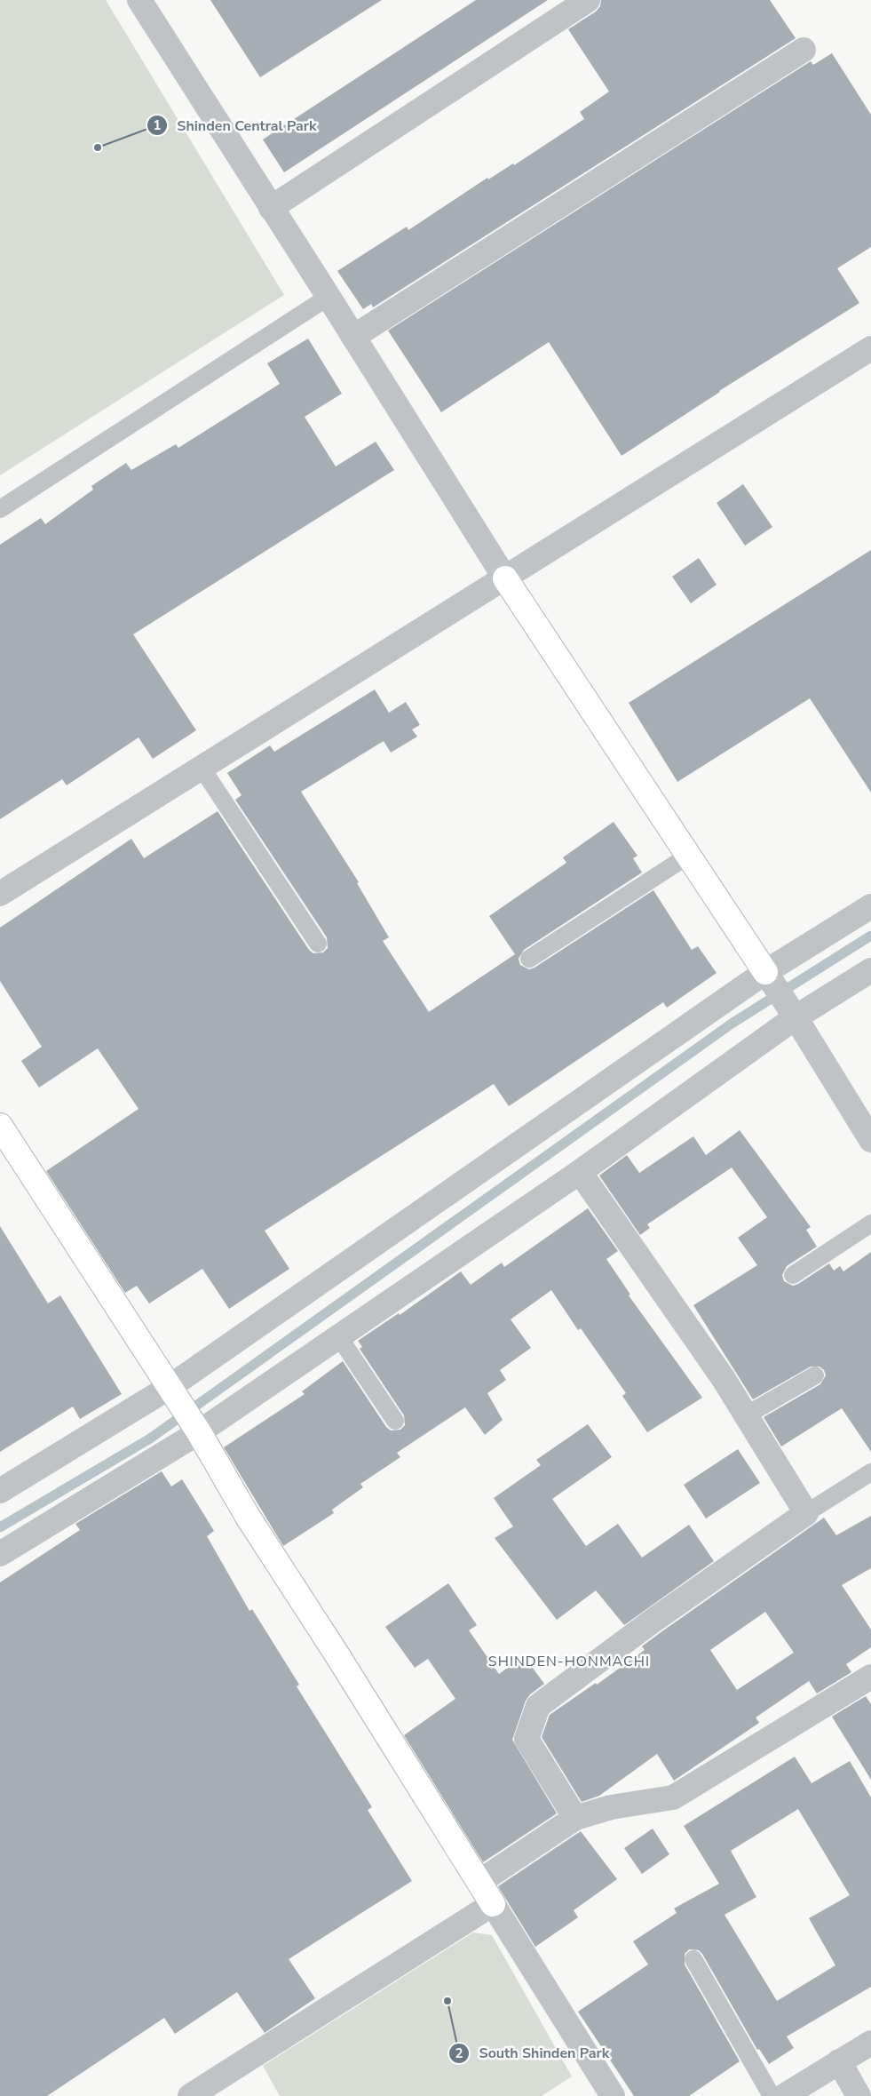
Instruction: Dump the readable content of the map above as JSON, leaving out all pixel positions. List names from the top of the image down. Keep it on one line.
{"districts":["SHINDEN-HONMACHI"],"places":["Shinden Central Park","South Shinden Park"]}
